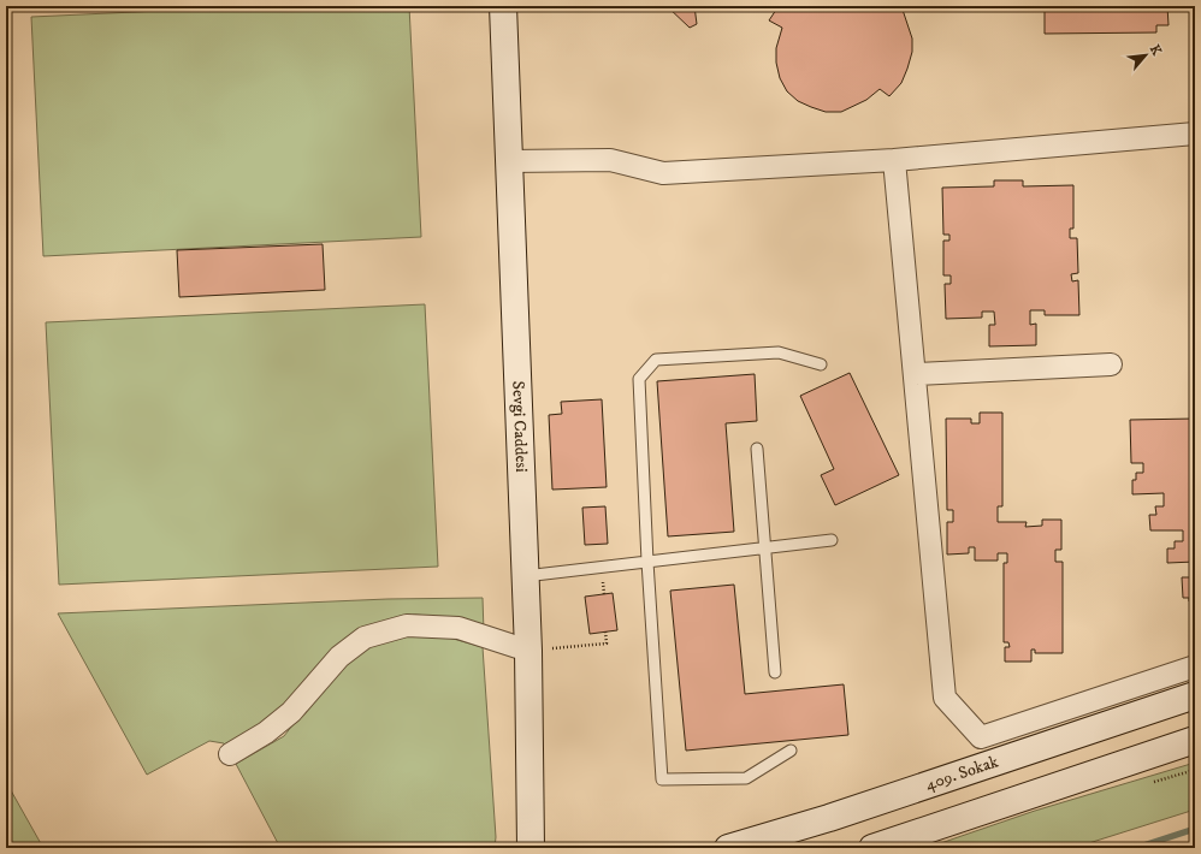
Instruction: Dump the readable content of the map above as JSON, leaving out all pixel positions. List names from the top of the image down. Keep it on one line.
{"streets":{"street":["Sevgi Caddesi","409. Sokak"]},"north":"top right"}
